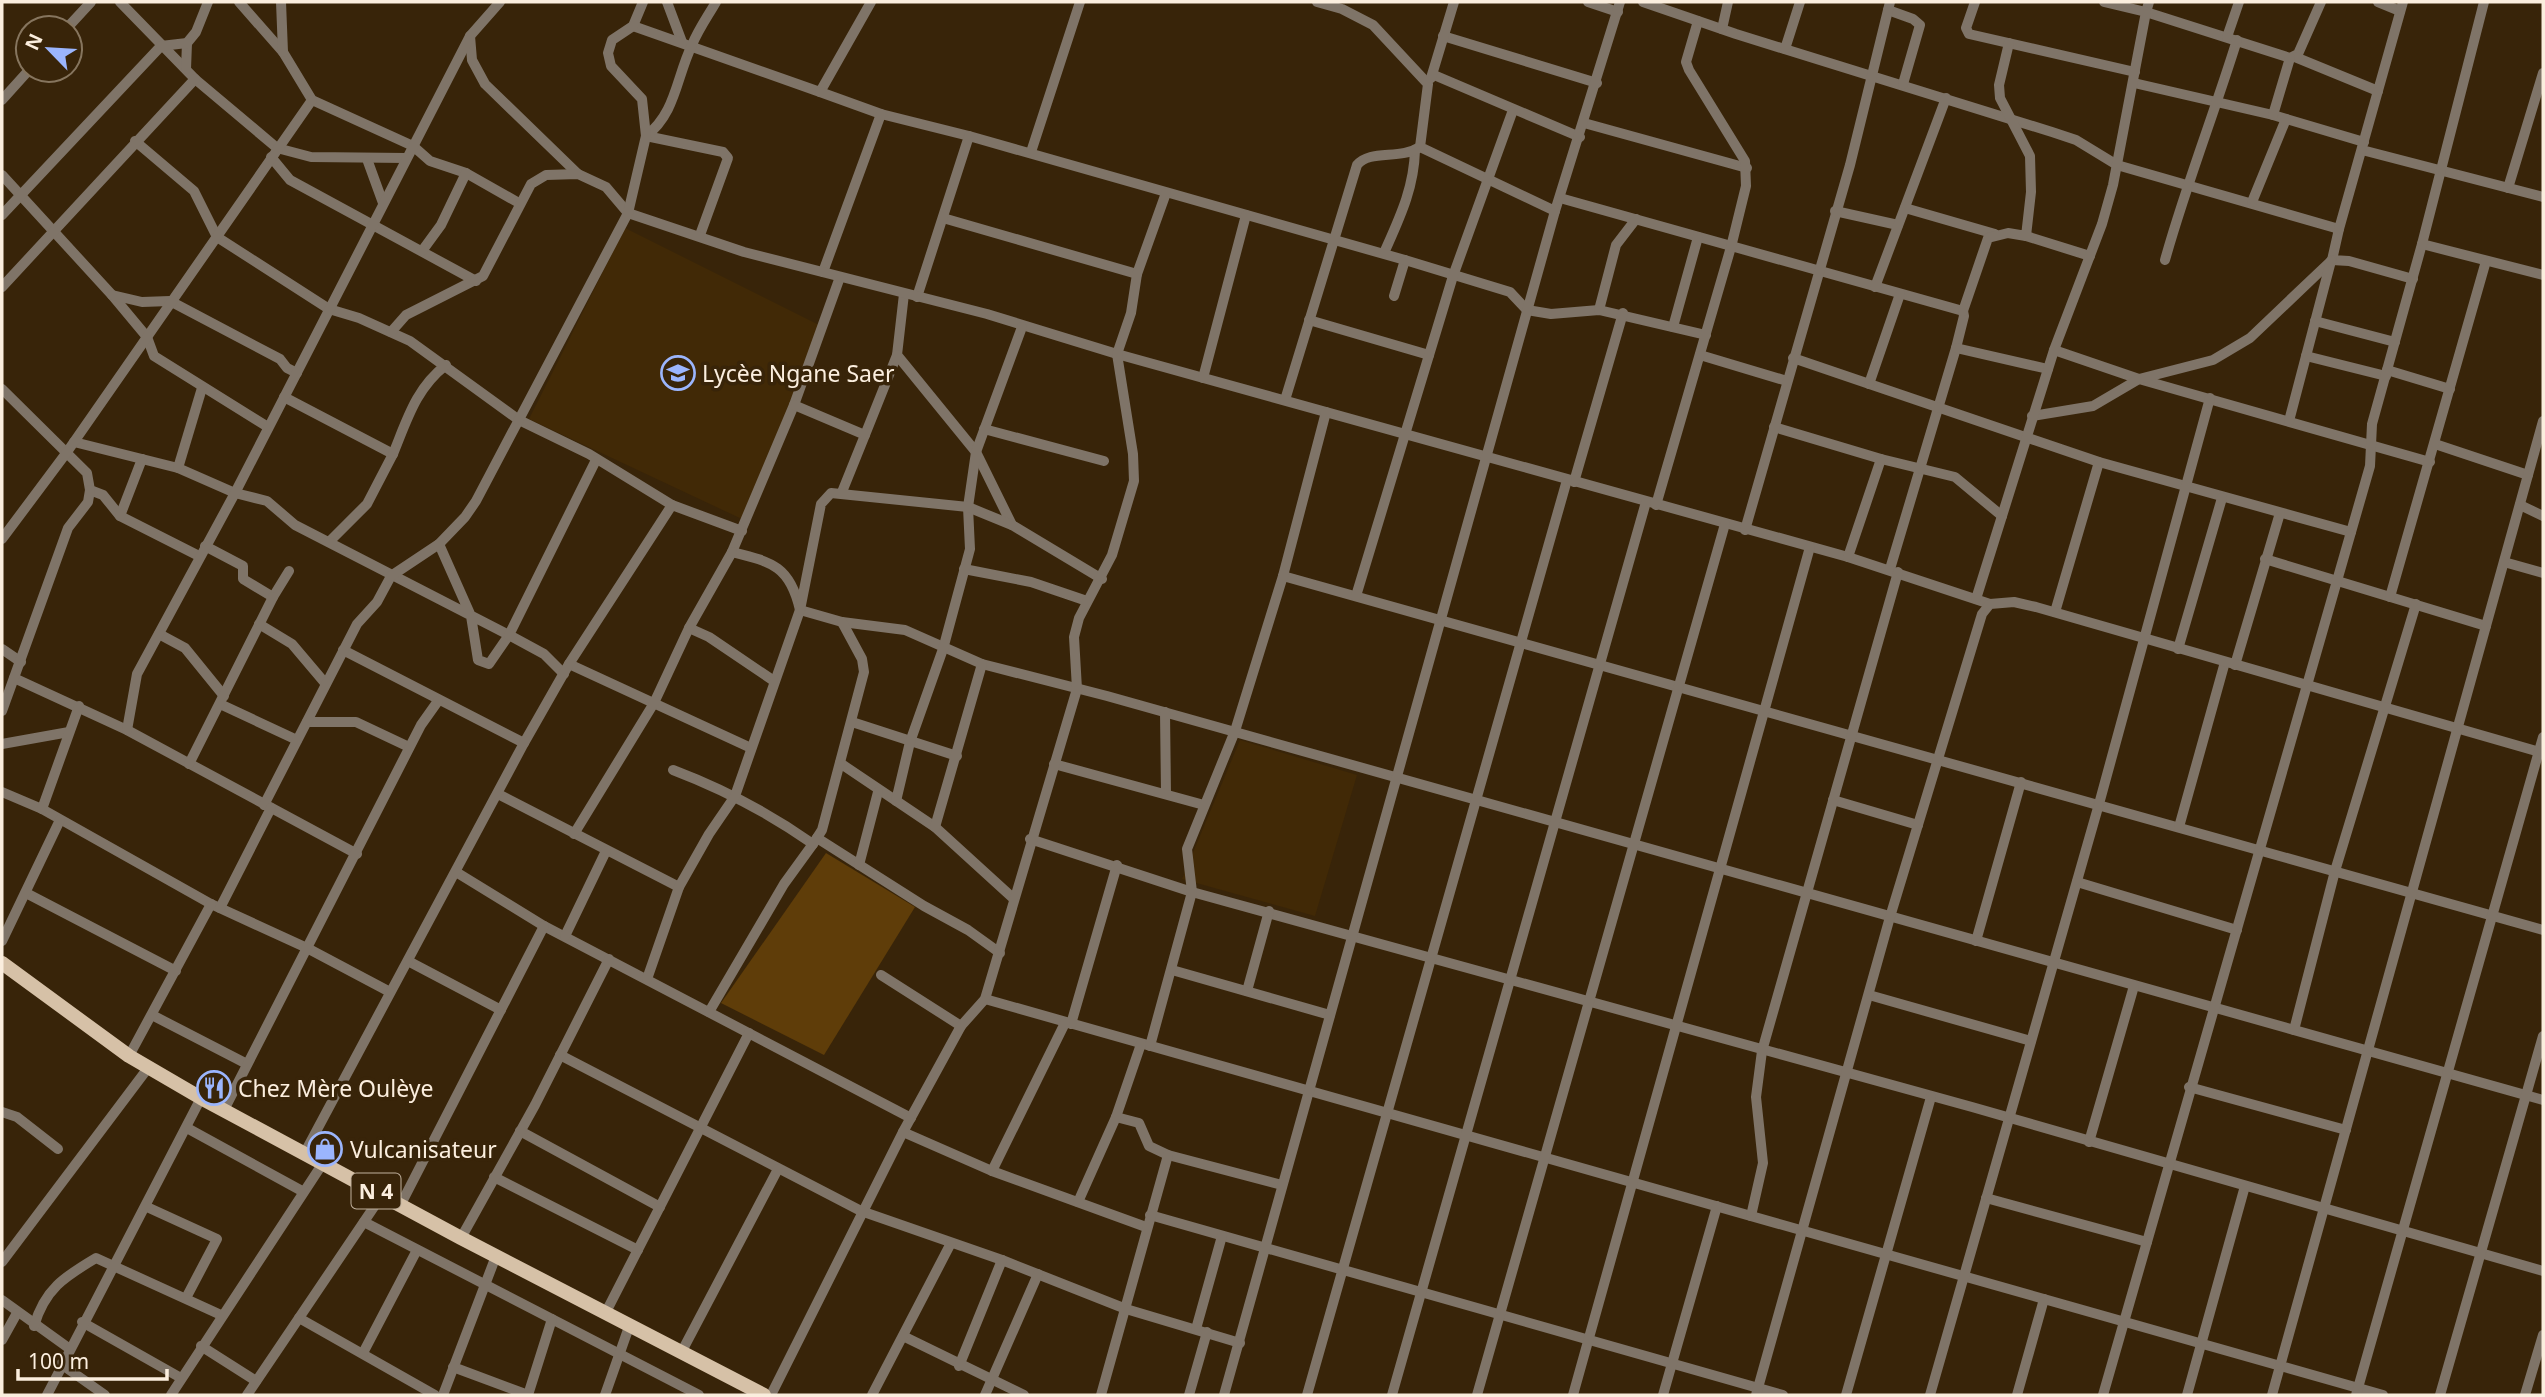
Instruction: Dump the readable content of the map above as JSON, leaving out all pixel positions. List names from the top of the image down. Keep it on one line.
{"streets":{"main road":["N 4"]},"places":{"school or university":["Lycèe Ngane Saer"],"restaurant":["Chez Mère Oulèye"],"shop":["Vulcanisateur"]},"scale_bar":"100 m","north":"top left"}
